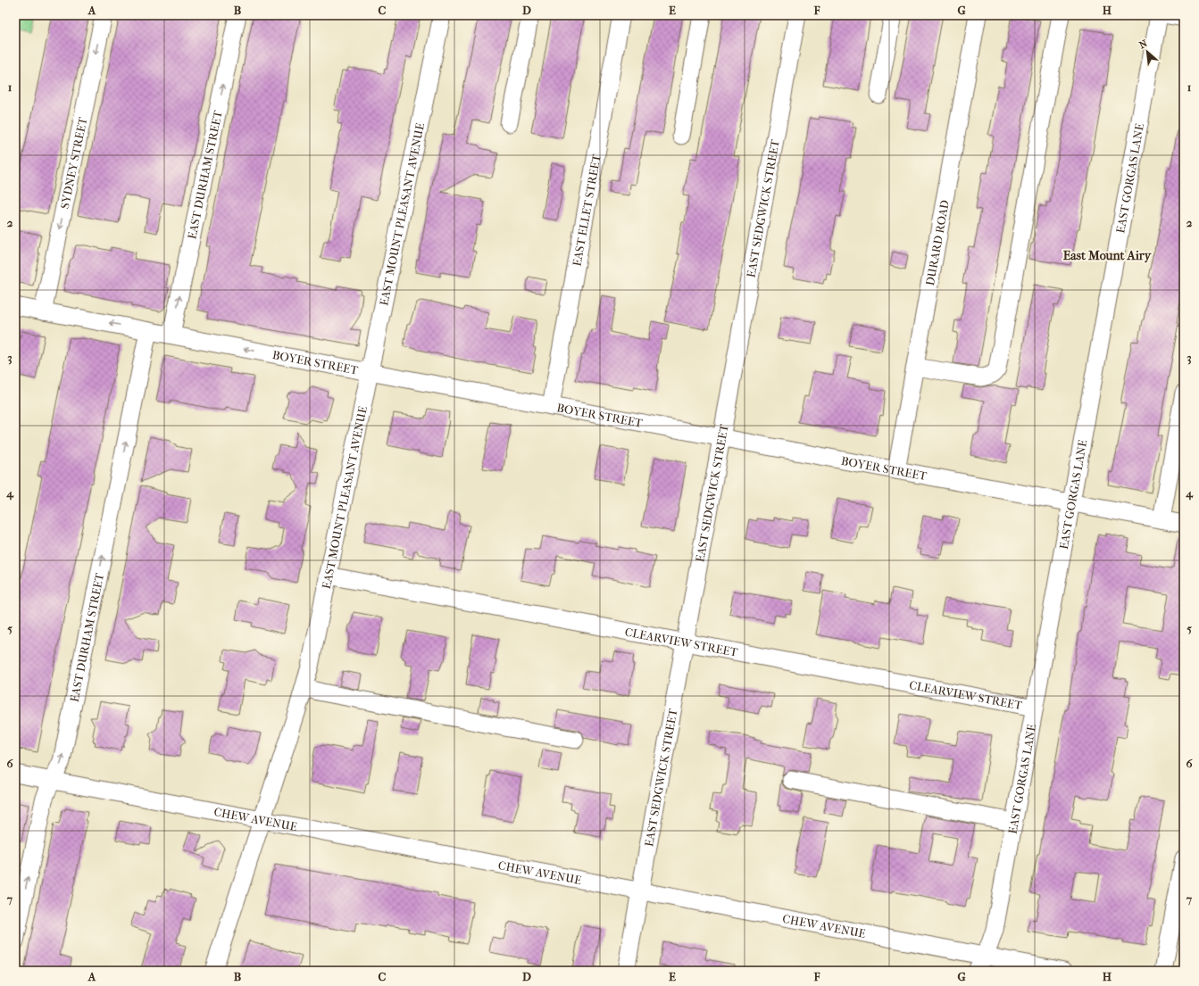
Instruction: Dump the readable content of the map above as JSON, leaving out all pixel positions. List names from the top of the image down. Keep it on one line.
{"streets":{"street":["SYDNEY STREET","EAST DURHAM STREET","EAST GORGAS LANE","EAST SEDGWICK STREET","EAST ELLET STREET","EAST MOUNT PLEASANT AVENUE","DURARD ROAD","BOYER STREET","CLEARVIEW STREET","CHEW AVENUE"]},"crossings":[["SYDNEY STREET","BOYER STREET"],["EAST DURHAM STREET","BOYER STREET"],["EAST DURHAM STREET","CHEW AVENUE"],["EAST GORGAS LANE","BOYER STREET"],["EAST GORGAS LANE","CLEARVIEW STREET"],["EAST GORGAS LANE","CHEW AVENUE"],["EAST SEDGWICK STREET","BOYER STREET"],["EAST SEDGWICK STREET","CLEARVIEW STREET"],["EAST SEDGWICK STREET","CHEW AVENUE"],["EAST ELLET STREET","BOYER STREET"],["EAST MOUNT PLEASANT AVENUE","BOYER STREET"],["EAST MOUNT PLEASANT AVENUE","CLEARVIEW STREET"],["EAST MOUNT PLEASANT AVENUE","CHEW AVENUE"],["DURARD ROAD","BOYER STREET"]],"one_way":["SYDNEY STREET","EAST DURHAM STREET"],"districts":["East Mount Airy"],"north":"top left","grid":{"columns":["A","B","C","D","E","F","G","H"],"rows":["1","2","3","4","5","6","7"]}}
